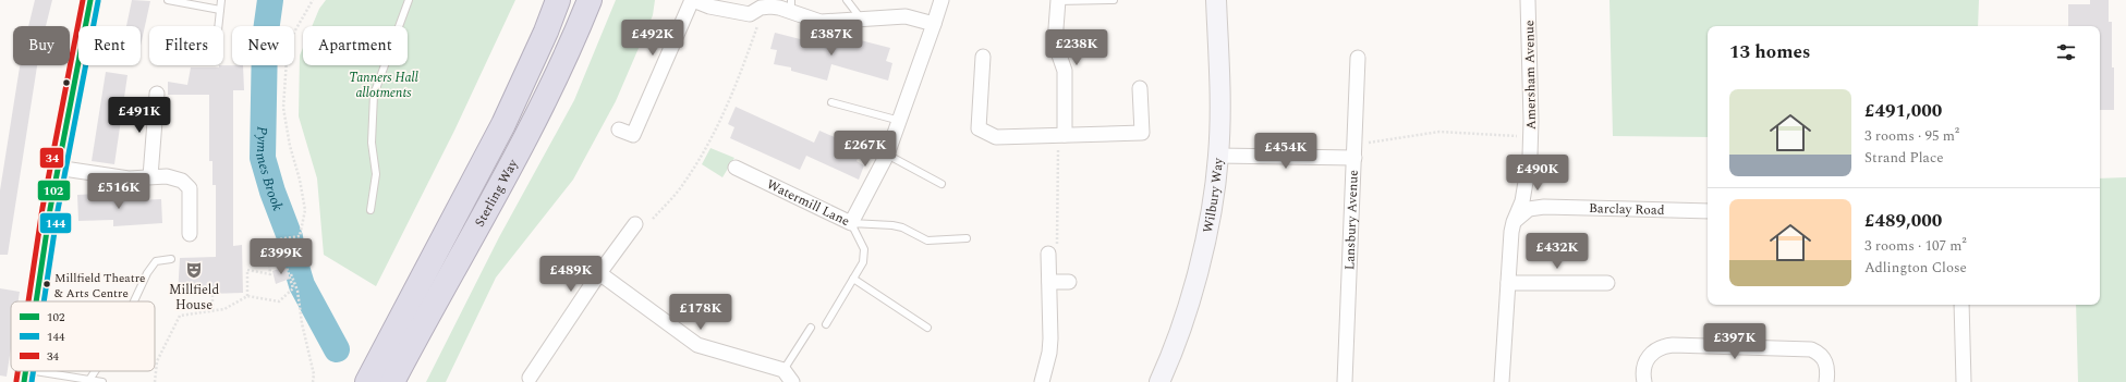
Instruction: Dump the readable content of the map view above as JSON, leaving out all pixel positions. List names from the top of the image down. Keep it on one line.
{"streets":{"highway":["Sterling Way"],"street":["Amersham Avenue","Wilbury Way","Watermill Lane","Barclay Road","Lansbury Avenue"]},"crossings":[["Amersham Avenue","Barclay Road"]],"water":["Pymmes Brook"],"parks":["Tanners Hall allotments"],"places":{"theatre":["Millfield House"],"other":["Millfield Theatre & Arts Centre"]},"lines":["transit line 102","transit line 34","transit line 144"],"legend":["102","144","34"],"page":{"price":["£492K","£387K","£238K","£491K","£267K","£454K","£490K","£516K","£432K","£399K","£489K","£178K","£397K"],"chip":["Buy","Rent","Filters","New","Apartment"],"heading":"13 homes","list":[{"name":"£491,000","note":"3 rooms · 95 m² · Strand Place"},{"name":"£489,000","note":"3 rooms · 107 m² · Adlington Close"}]}}
